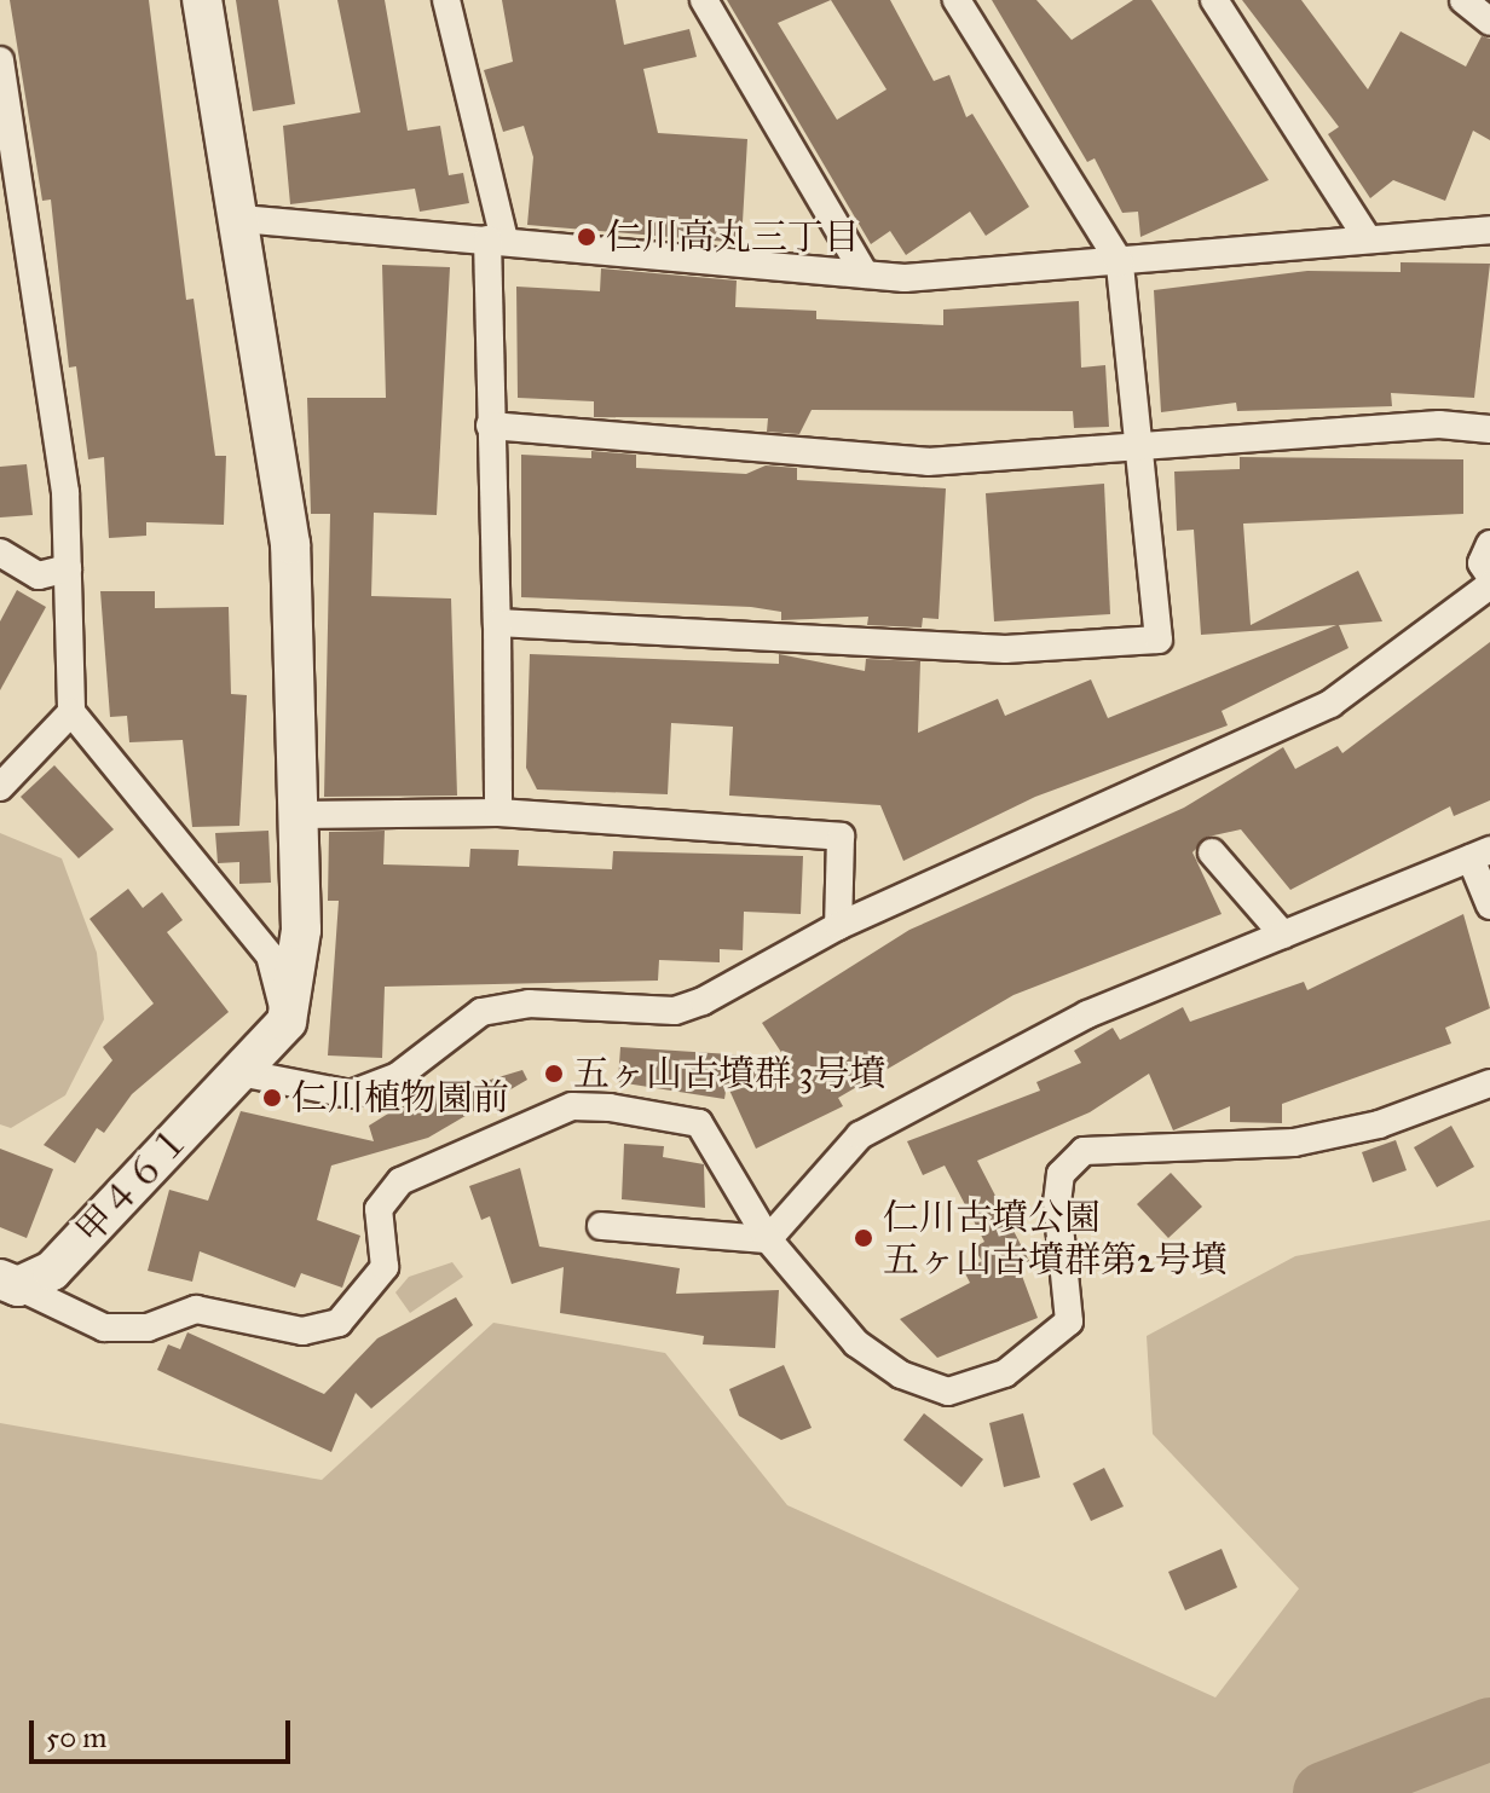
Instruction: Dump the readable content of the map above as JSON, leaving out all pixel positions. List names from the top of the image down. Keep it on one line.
{"streets":{"street":["甲４６１"]},"places":["仁川高丸三丁目","五ヶ山古墳群 3号墳","仁川植物園前","仁川古墳公園 五ヶ山古墳群第2号墳"],"scale_bar":"50 m"}
